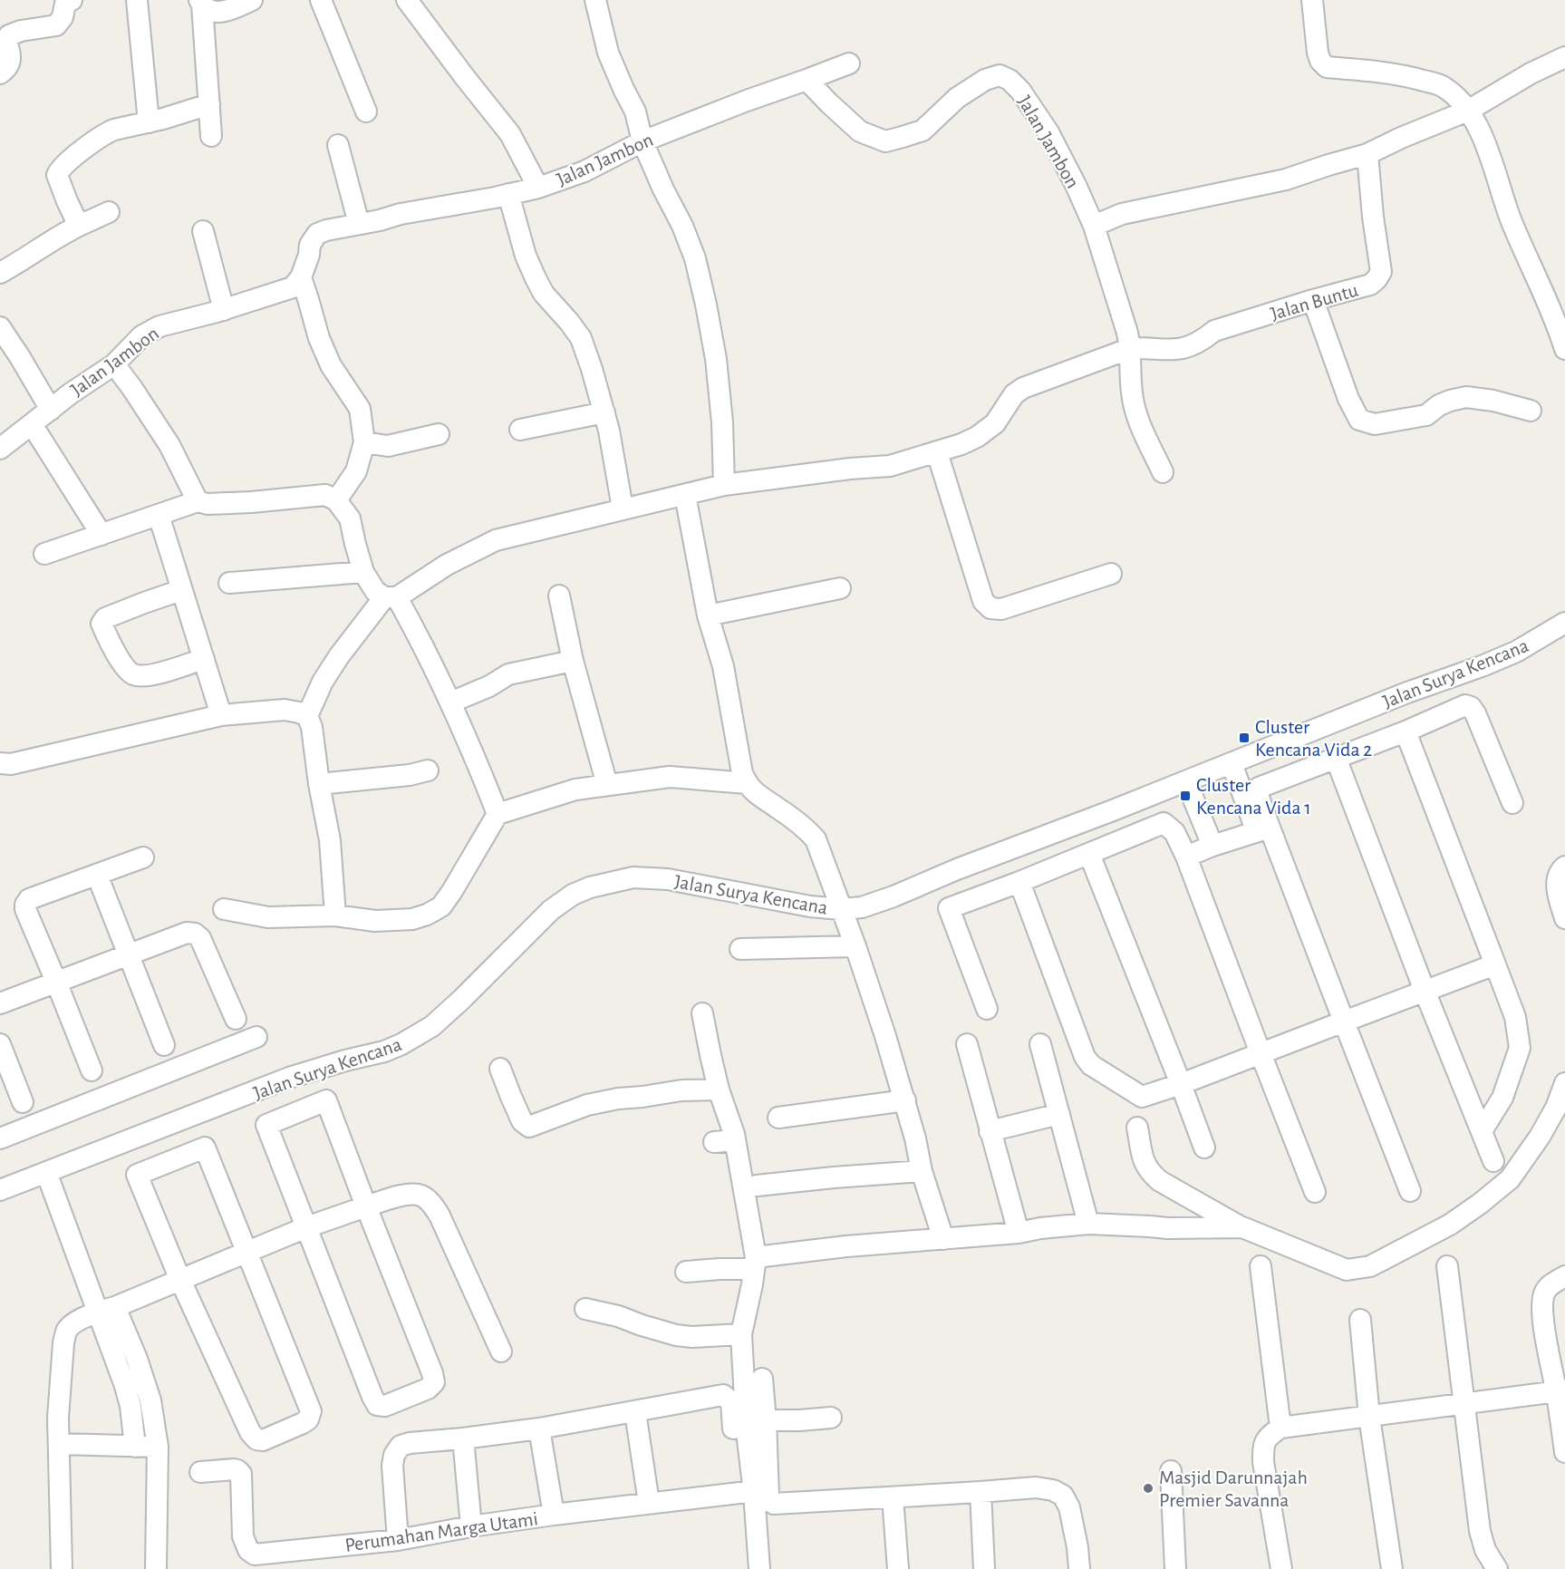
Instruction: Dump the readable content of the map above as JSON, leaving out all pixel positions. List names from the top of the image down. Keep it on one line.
{"streets":{"street":["Jalan Jambon","Jalan Buntu","Jalan Surya Kencana","Perumahan Marga Utami"]},"crossings":[["Jalan Jambon","Jalan Buntu"]],"places":{"transit":["Cluster Kencana Vida 2","Cluster Kencana Vida 1"],"other":["Masjid Darunnajah Premier Savanna"]}}
